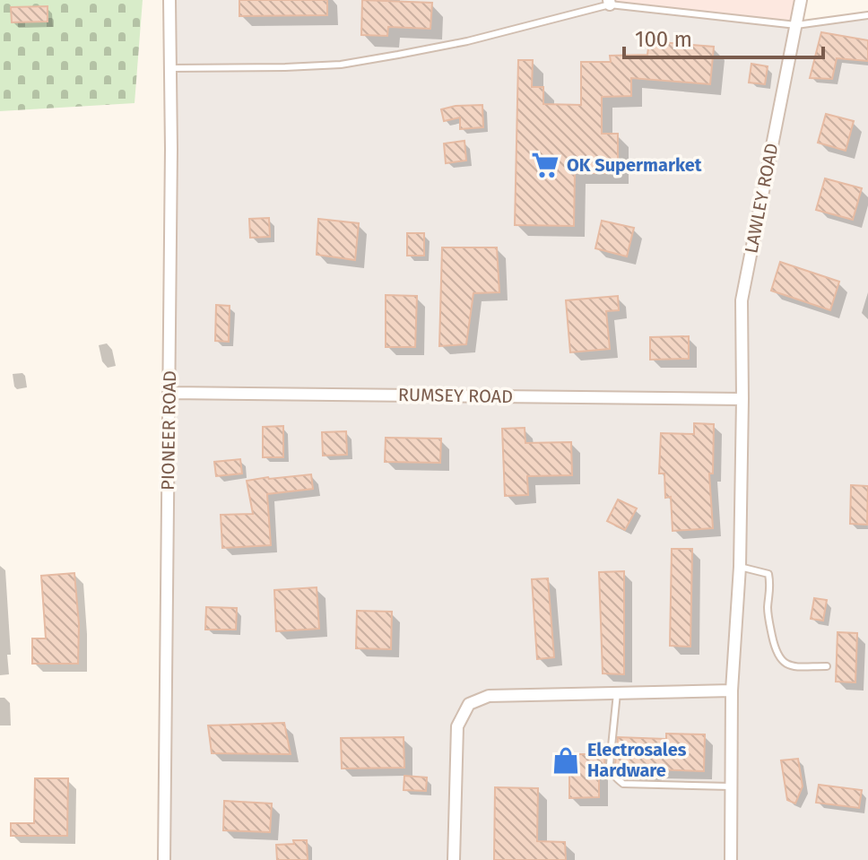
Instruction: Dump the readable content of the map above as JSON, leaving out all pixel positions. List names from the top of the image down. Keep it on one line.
{"streets":{"street":["LAWLEY ROAD","RUMSEY ROAD","PIONEER ROAD"]},"crossings":[["LAWLEY ROAD","RUMSEY ROAD"],["RUMSEY ROAD","PIONEER ROAD"]],"places":{"supermarket":["OK Supermarket"],"shop":["Electrosales Hardware"]},"scale_bar":"100 m"}
